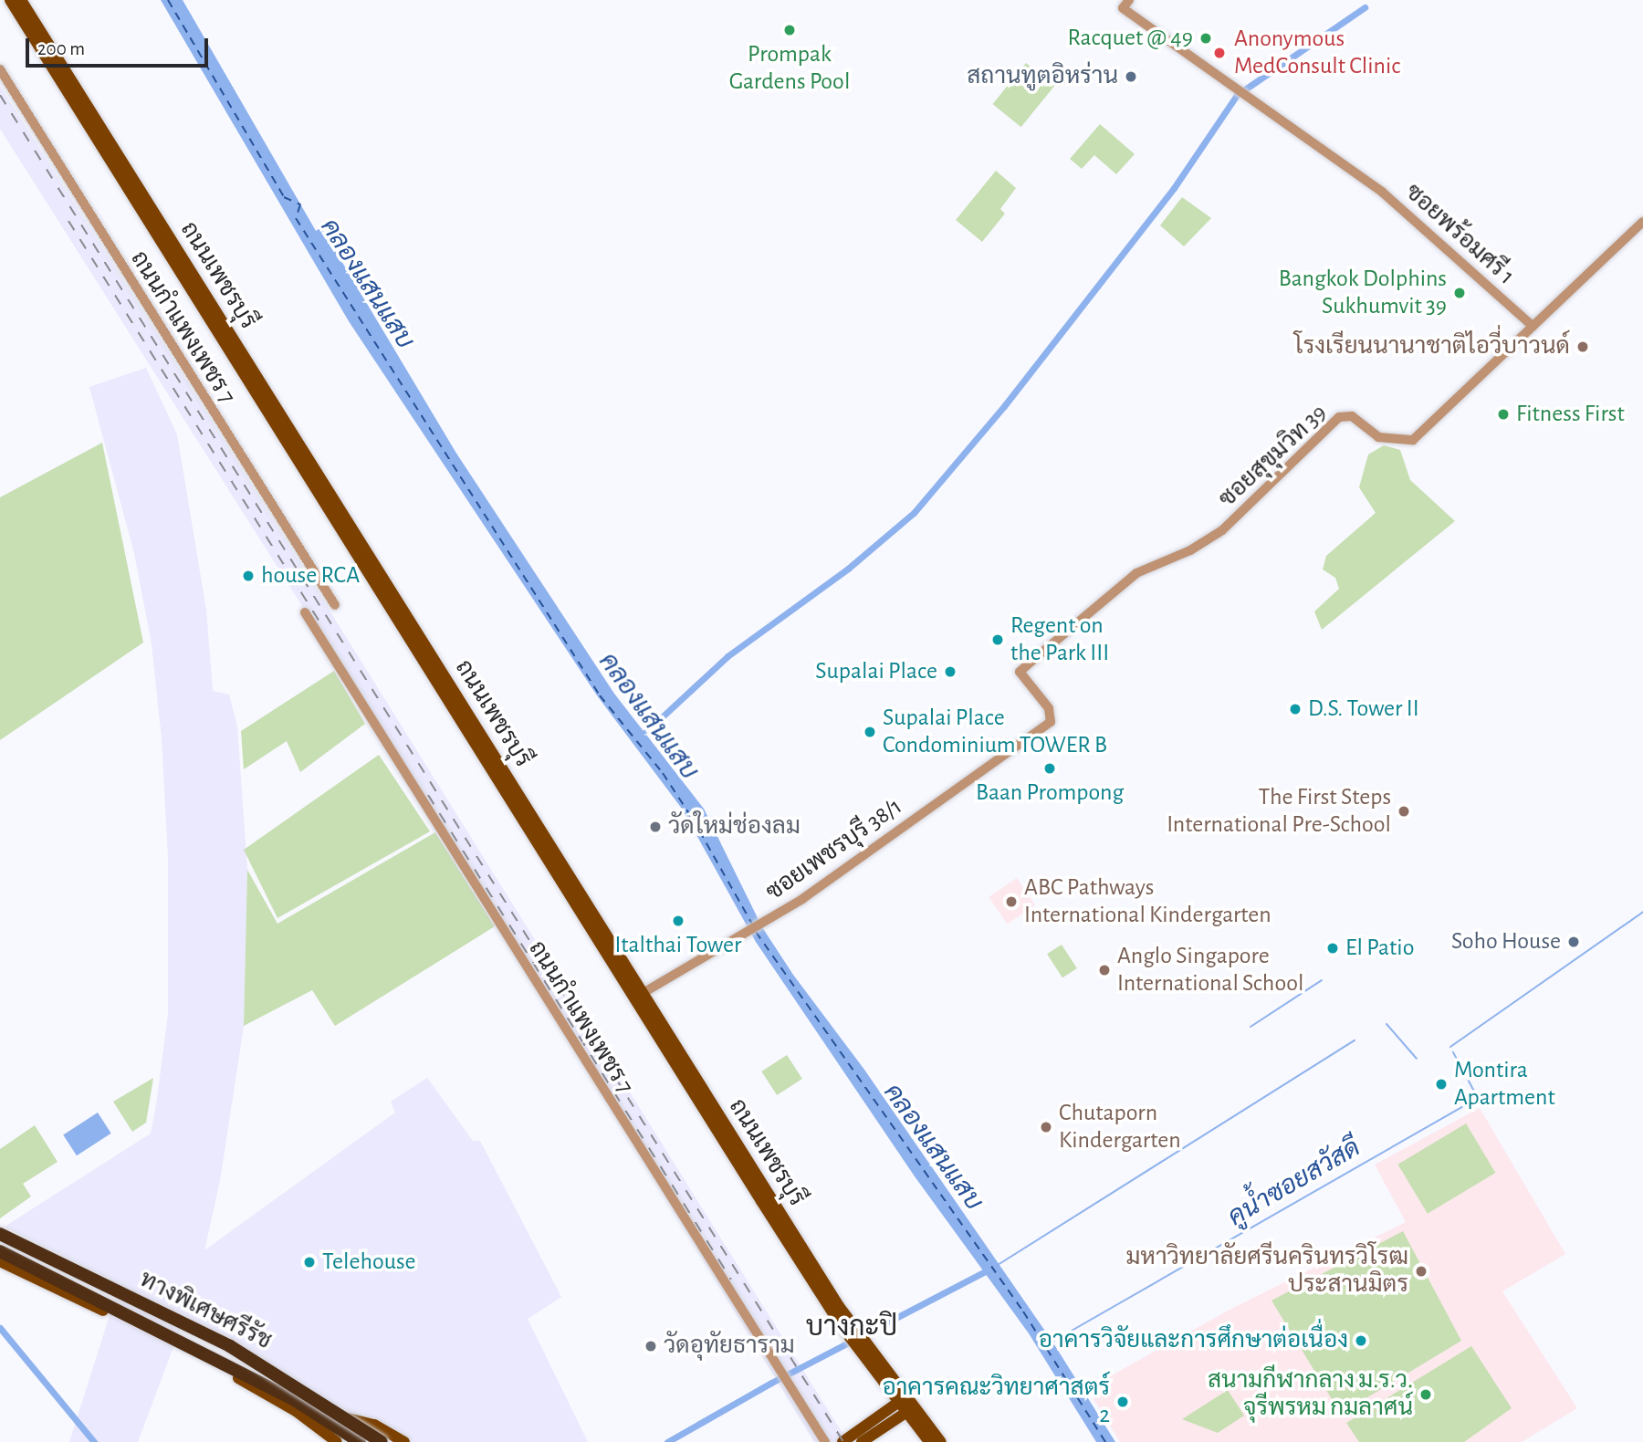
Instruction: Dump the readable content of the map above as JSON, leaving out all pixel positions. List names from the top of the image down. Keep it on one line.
{"streets":{"highway":["ทางพิเศษศรีรัช"],"main road":["ถนนเพชรบุรี"],"street":["ซอยพร้อมศรี 1","ถนนกำแพงเพชร 7","ซอยสุขุมวิท 39","ซอยเพชรบุรี 38/1"]},"crossings":[["ซอยพร้อมศรี 1","ซอยสุขุมวิท 39"],["ถนนเพชรบุรี","ซอยเพชรบุรี 38/1"],["ซอยสุขุมวิท 39","ซอยเพชรบุรี 38/1"]],"districts":["บางกะปิ"],"water":["คลองแสนแสบ","คูน้ำซอยสวัสดี"],"places":["Prompak Gardens Pool","Racquet @ 49","Anonymous MedConsult Clinic","สถานทูตอิหร่าน","Bangkok Dolphins Sukhumvit 39","โรงเรียนนานาชาติไอวี่บาวนด์","Fitness First","house RCA","Regent on the Park III","Supalai Place","D.S. Tower II","Supalai Place Condominium TOWER B","Baan Prompong","The First Steps International Pre-School","วัดใหม่ช่องลม","ABC Pathways International Kindergarten","Italthai Tower","Soho House","El Patio","Anglo Singapore International School","Montira Apartment","Chutaporn Kindergarten","Telehouse","มหาวิทยาลัยศรีนครินทรวิโรฒ ประสานมิตร","อาคารวิจัยและการศึกษาต่อเนื่อง","วัดอุทัยธาราม","สนามกีฬากลาง ม.ร.ว. จุรีพรหม กมลาศน์","อาคารคณะวิทยาศาสตร์ 2"],"scale_bar":"200 m"}
